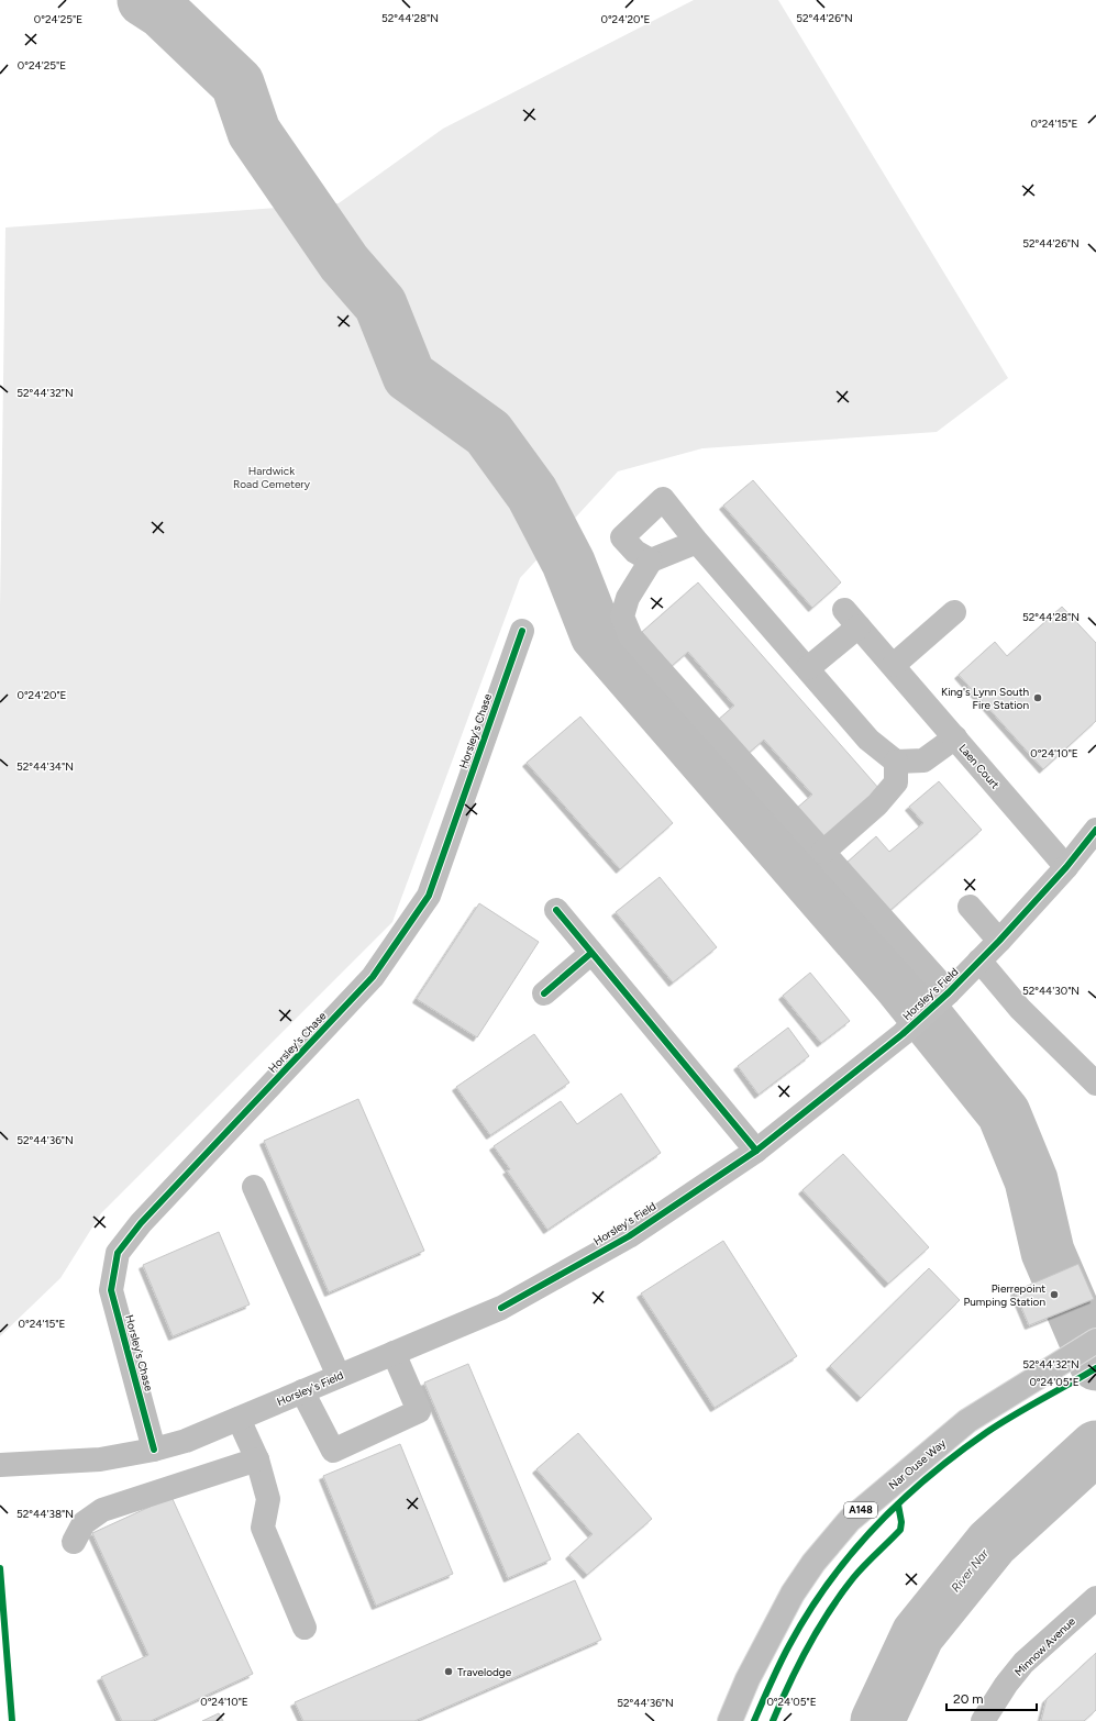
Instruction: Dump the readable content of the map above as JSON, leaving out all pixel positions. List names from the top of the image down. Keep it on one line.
{"streets":{"street":["Horsley's Chase","Laen Court","Horsley's Field","Nar Ouse Way","A148","Minnow Avenue"]},"crossings":[["Horsley's Chase","Horsley's Field"],["Laen Court","Horsley's Field"]],"water":["River Nar"],"parks":["Hardwick Road Cemetery"],"places":["King's Lynn South Fire Station","Pierrepoint Pumping Station","Travelodge"],"scale_bar":"20 m","coordinates":["52°44'28\"N","52°44'26\"N","0°24'25\"E","0°24'20\"E","0°24'15\"E","52°44'32\"N","0°24'10\"E","52°44'34\"N","52°44'30\"N","52°44'36\"N","0°24'05\"E","52°44'38\"N"]}
